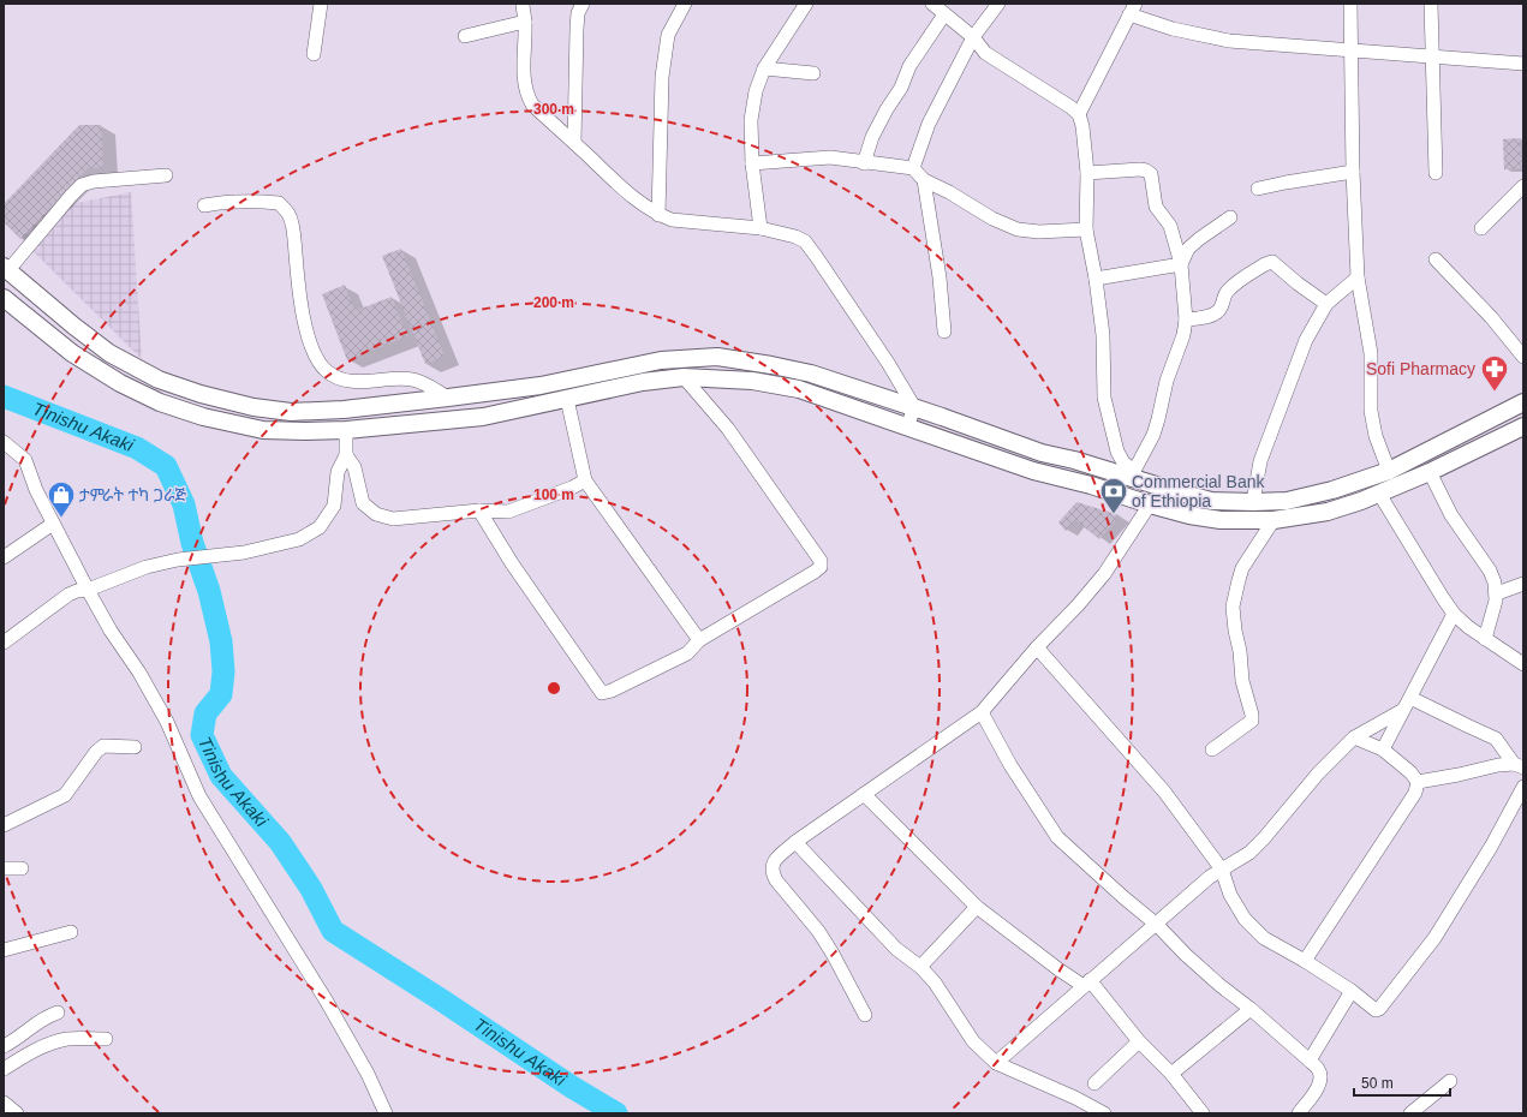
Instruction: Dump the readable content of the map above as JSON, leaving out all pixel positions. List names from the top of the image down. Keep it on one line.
{"water":["Tinishu Akaki"],"places":{"pharmacy":["Sofi Pharmacy"],"bank":["Commercial Bank of Ethiopia"],"shop":["ታምራት ተካ ጋራጅ"]},"scale_bar":"50 m","rings":["300 m","200 m","100 m"]}
